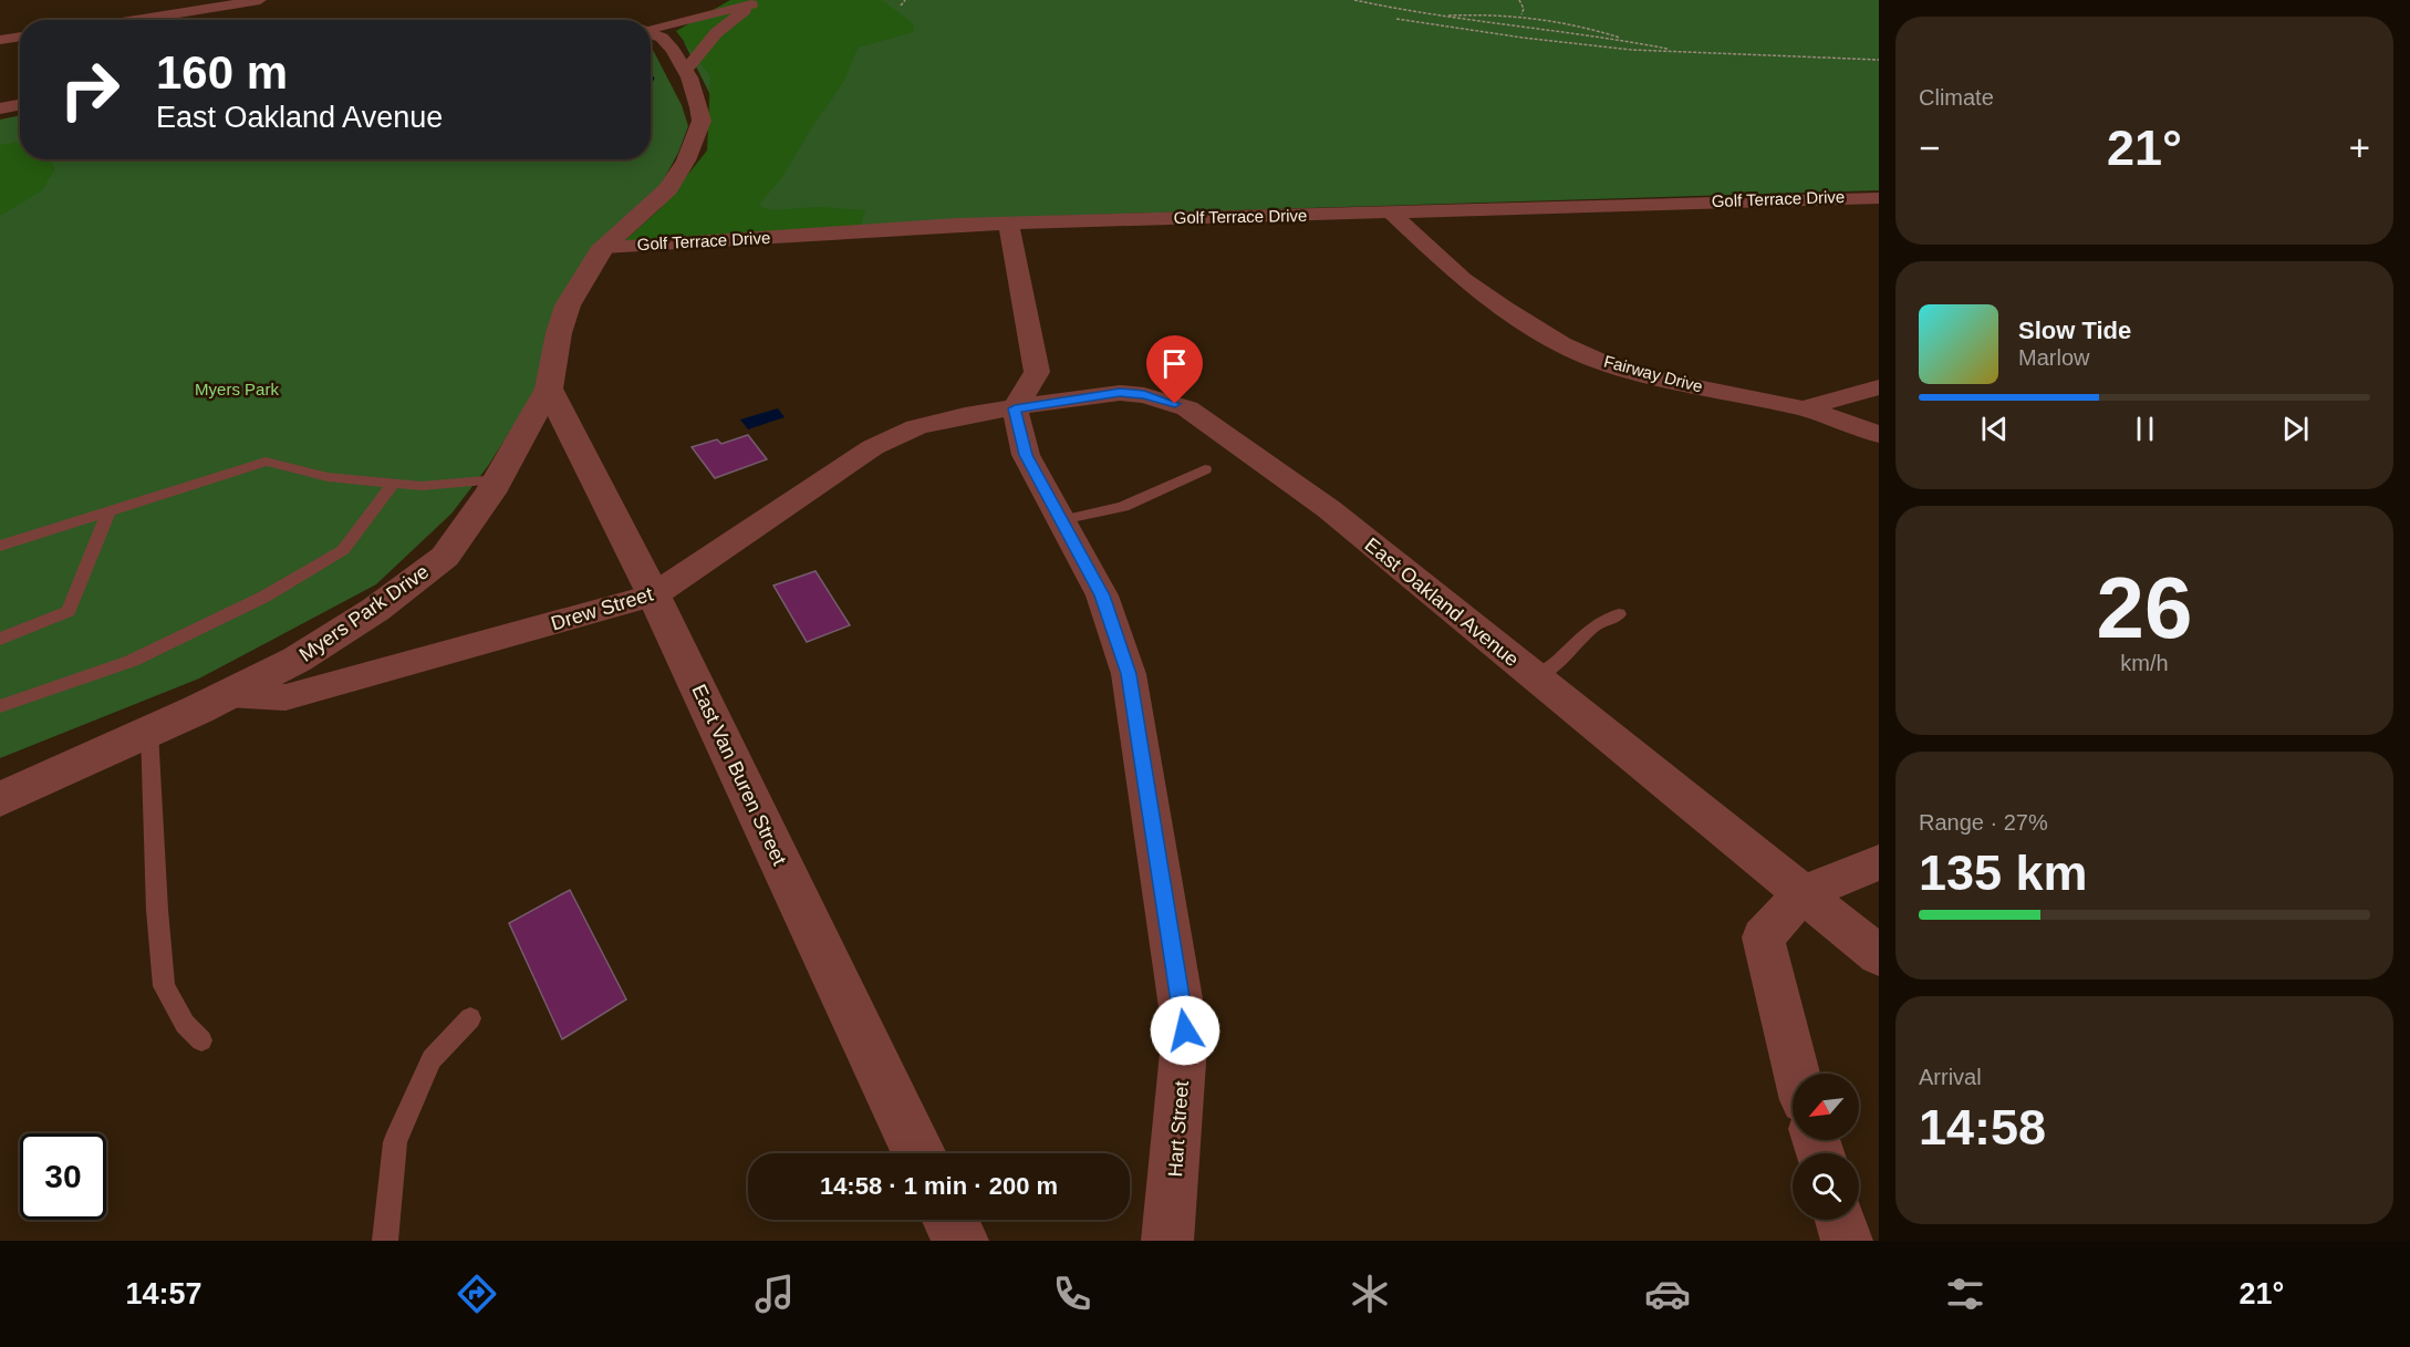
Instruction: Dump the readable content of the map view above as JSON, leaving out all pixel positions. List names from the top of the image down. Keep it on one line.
{"streets":{"street":["Golf Terrace Drive","Fairway Drive","East Oakland Avenue","Drew Street","Myers Park Drive","East Van Buren Street","Hart Street"]},"crossings":[["Golf Terrace Drive","Fairway Drive"],["Golf Terrace Drive","Myers Park Drive"],["East Oakland Avenue","Drew Street"],["East Oakland Avenue","Hart Street"],["Drew Street","Myers Park Drive"],["Drew Street","East Van Buren Street"],["Drew Street","Hart Street"],["Myers Park Drive","East Van Buren Street"]],"parks":["Myers Park"],"north":"bottom left","page":{"tile":["Climate",["26","km/h"],["Range · 27%","135 km"],["Arrival","14:58"]],"turn":["160 m","East Oakland Avenue"],"heat":["−","21°","+"],"song":["Slow Tide","Marlow"],"limit":"30","trip":"14:58 · 1 min · 200 m","tabs":["14:57","21°"]}}
